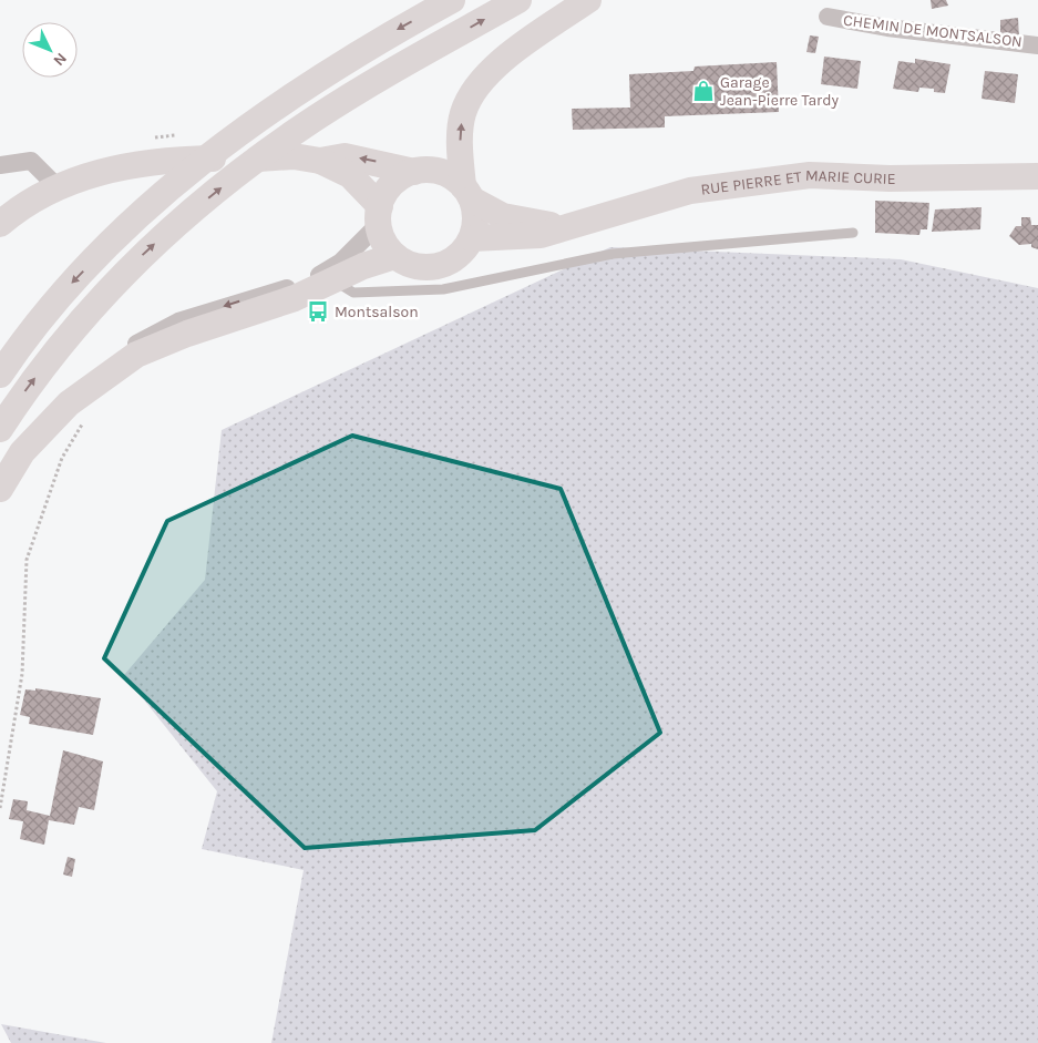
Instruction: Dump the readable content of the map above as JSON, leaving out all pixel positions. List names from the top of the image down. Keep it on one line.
{"streets":{"main road":["RUE PIERRE ET MARIE CURIE"],"street":["CHEMIN DE MONTSALSON"]},"places":{"shop":["Garage Jean-Pierre Tardy"],"bus stop":["Montsalson"]},"north":"bottom right"}
